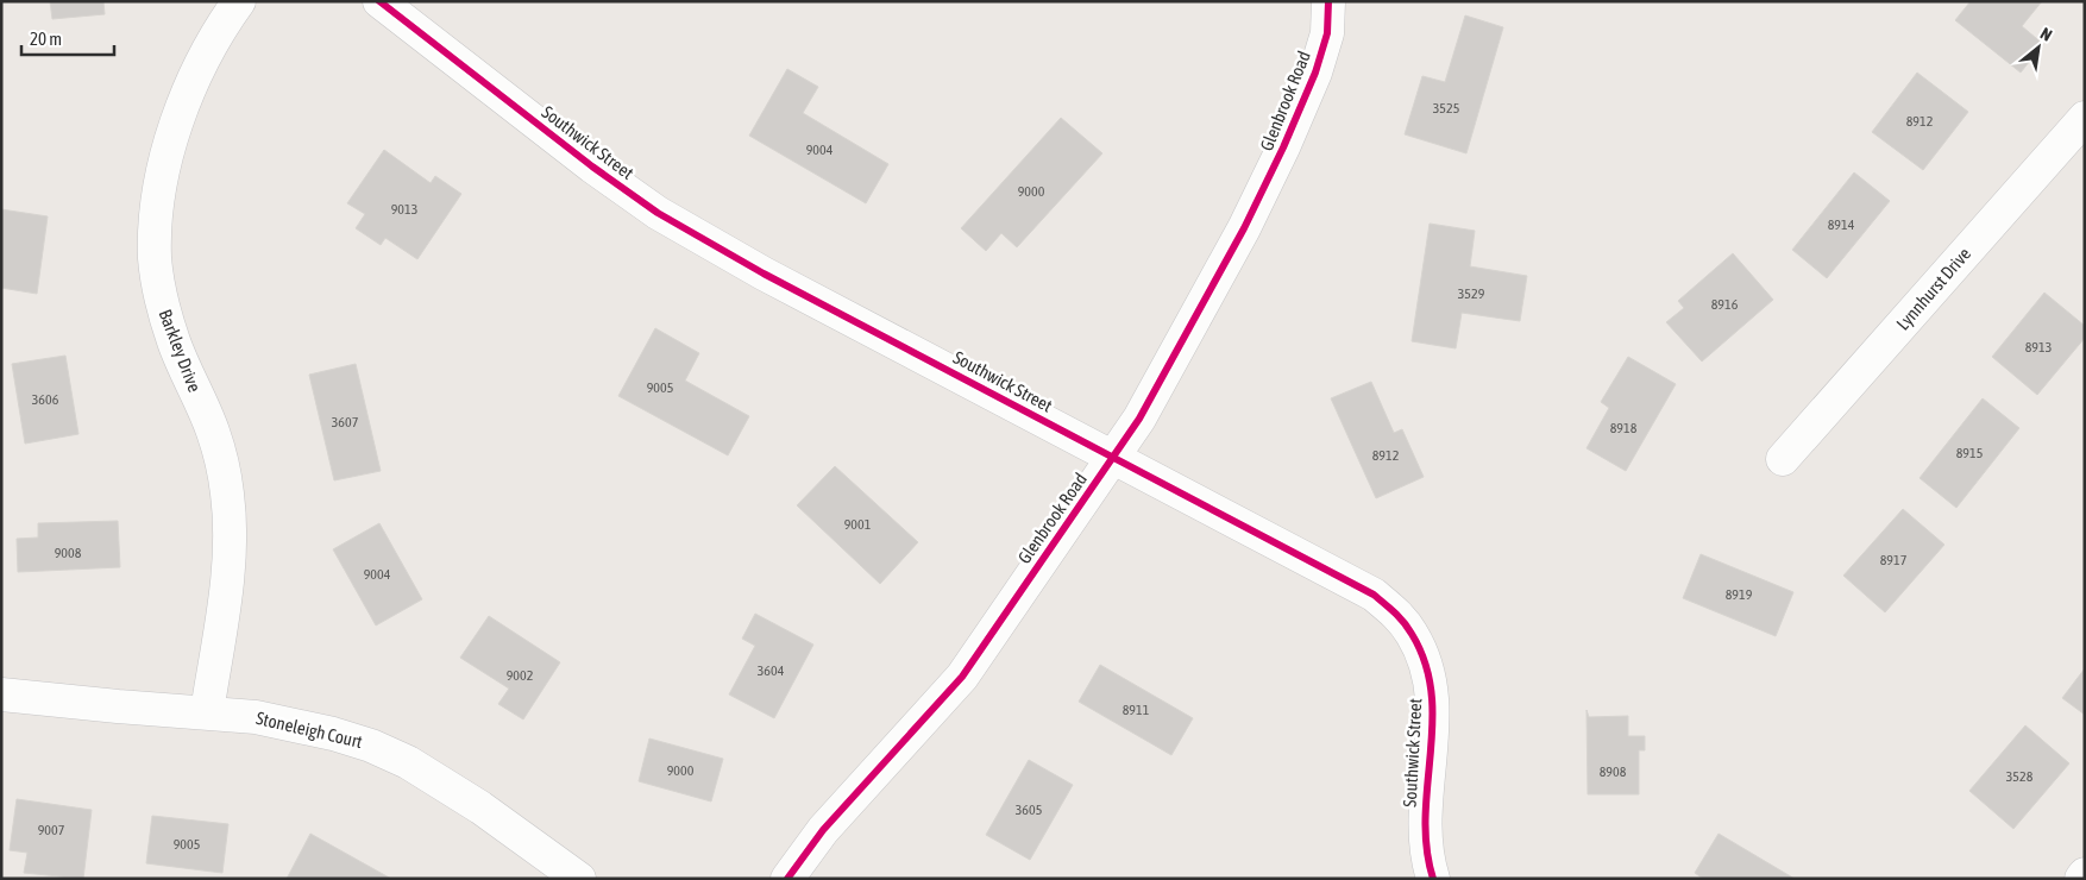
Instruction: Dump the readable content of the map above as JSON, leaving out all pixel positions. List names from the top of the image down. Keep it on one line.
{"streets":{"street":["Glenbrook Road","Southwick Street","Lynnhurst Drive","Barkley Drive","Stoneleigh Court"]},"crossings":[["Glenbrook Road","Southwick Street"],["Barkley Drive","Stoneleigh Court"]],"house_numbers":["3525","8912","9004","9000","9013","8914","3529","8916","8913","9005","3606","3607","8918","8915","8912","9001","9008","8917","9004","8919","3604","9002","8911","9000","8908","3528","3605","9007","9005"],"scale_bar":"20 m","north":"top right"}
